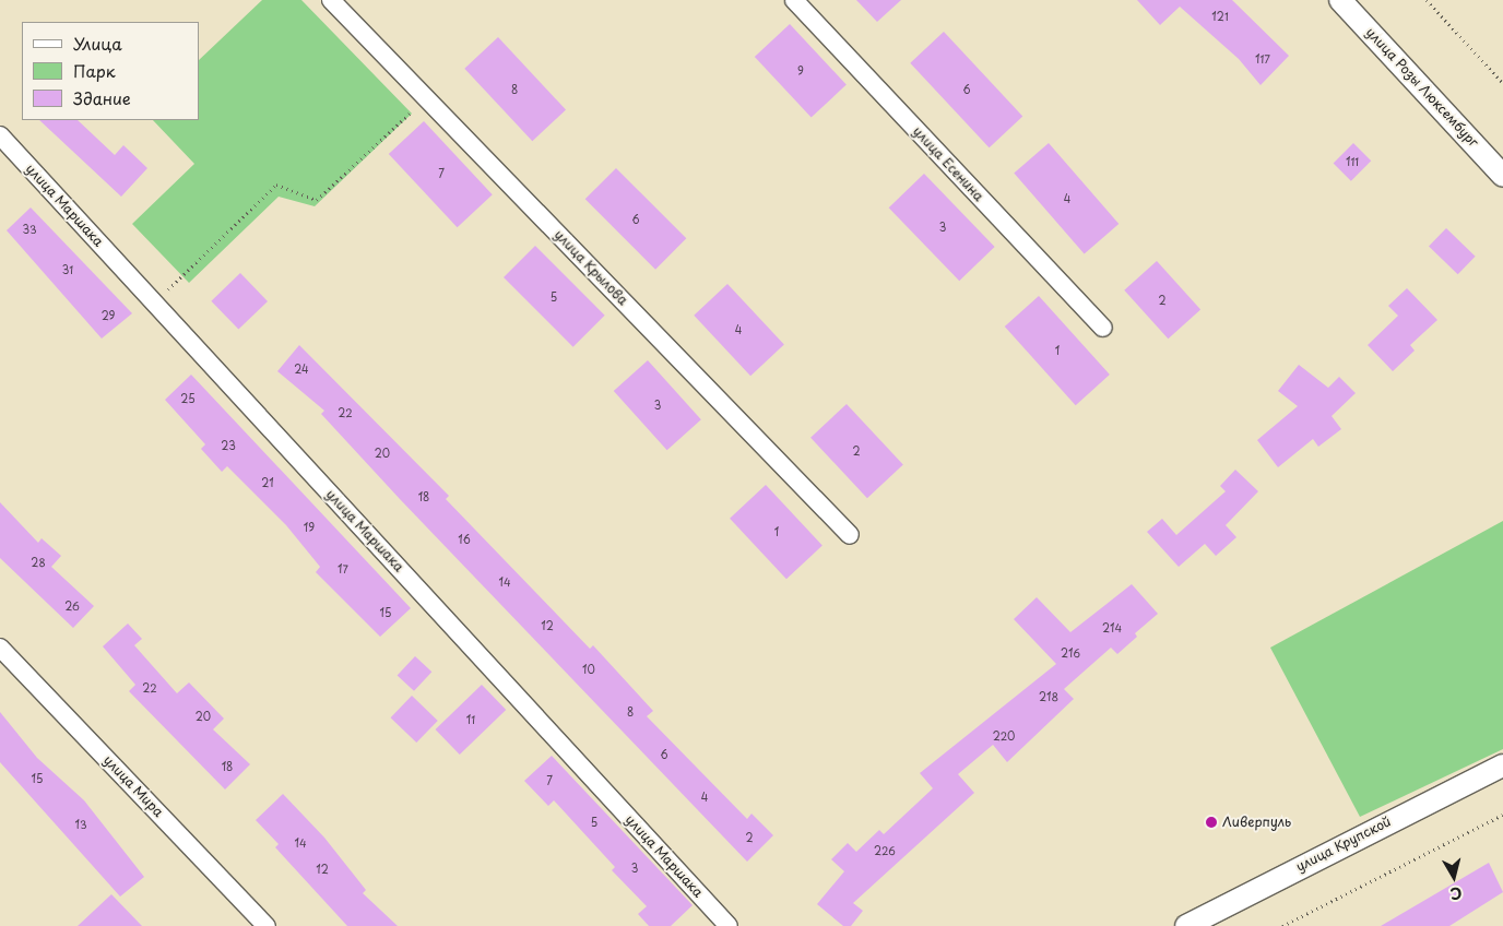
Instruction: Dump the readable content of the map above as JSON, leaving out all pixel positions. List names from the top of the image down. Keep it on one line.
{"streets":{"street":["улица Розы Люксембург","улица Есенина","улица Маршака","улица Крылова","улица Мира","улица Крупской"]},"places":["Ливерпуль"],"house_numbers":["121","117","9","8","6","111","7","4","6","3","33","31","5","2","29","4","1","24","25","3","22","23","2","20","21","18","19","1","16","28","17","14","26","15","12","214","216","10","22","218","8","20","11","220","6","18","15","7","4","5","13","2","14","226","3","12"],"legend":["Улица","Парк","Здание"],"north":"bottom"}
